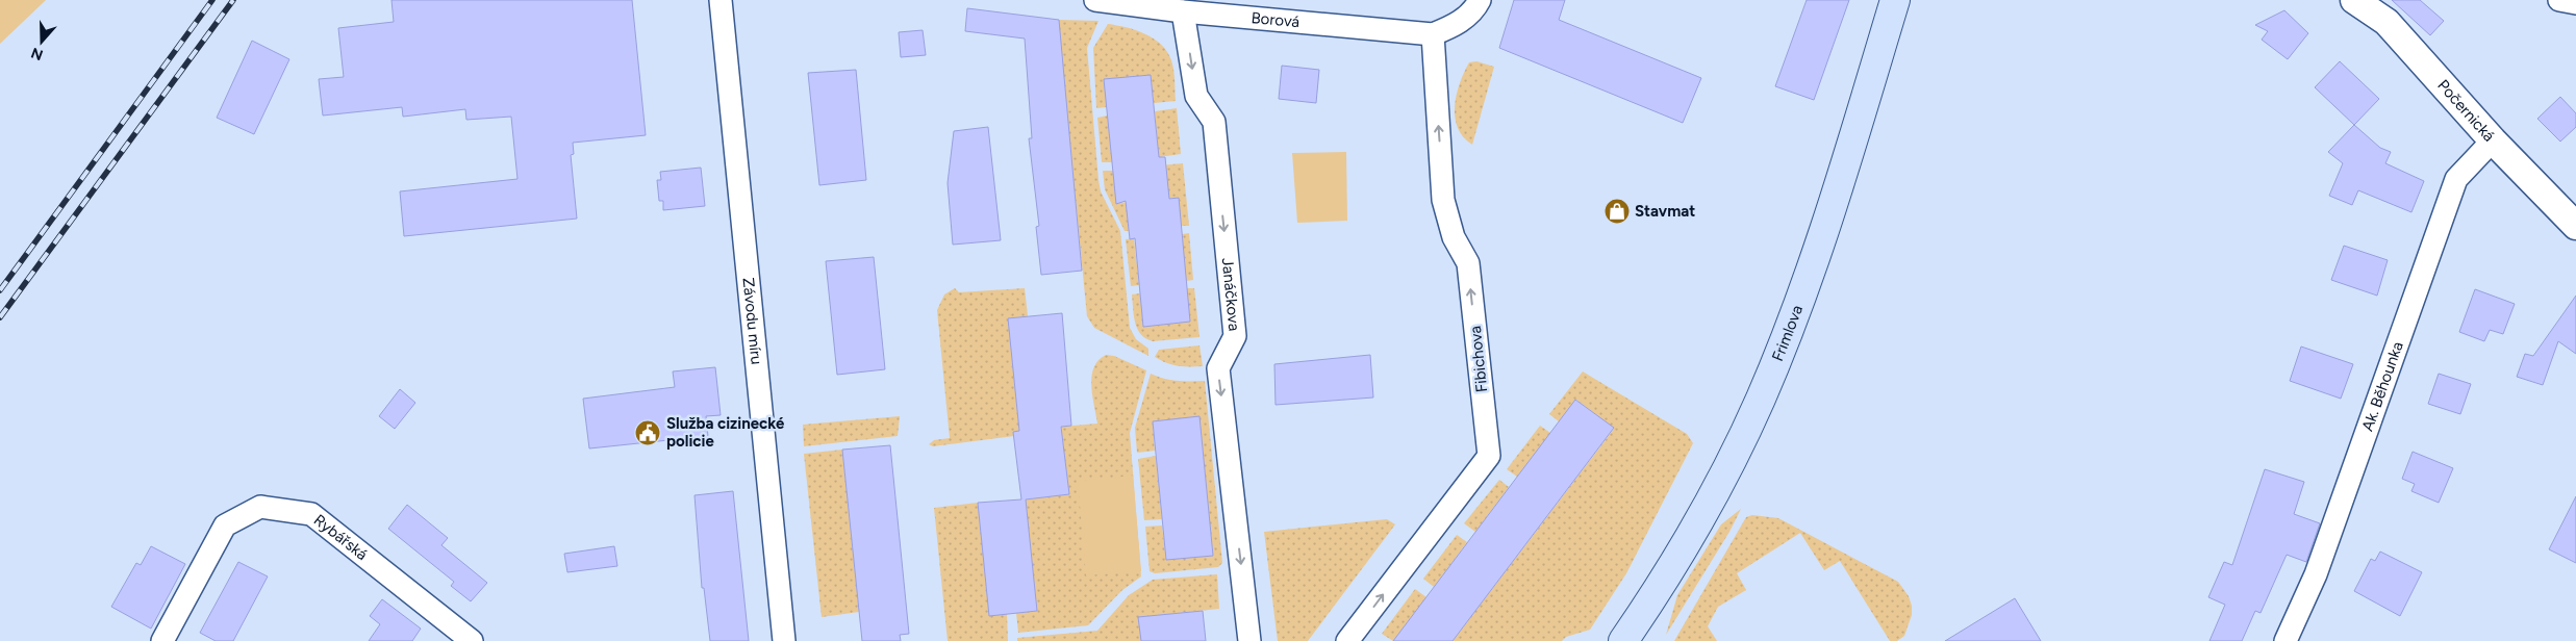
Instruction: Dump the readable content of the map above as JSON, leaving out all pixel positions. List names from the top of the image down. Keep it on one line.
{"streets":{"main road":["Frimlova"],"street":["Borová","Počernická","Janáčkova","Závodu míru","Fibichova","Ak. Běhounka","Rybářská"]},"crossings":[["Borová","Janáčkova"],["Borová","Fibichova"],["Počernická","Ak. Běhounka"]],"one_way":["Janáčkova","Fibichova"],"places":{"shop":["Stavmat"],"public building":["Služba cizinecké policie"]},"north":"bottom"}
